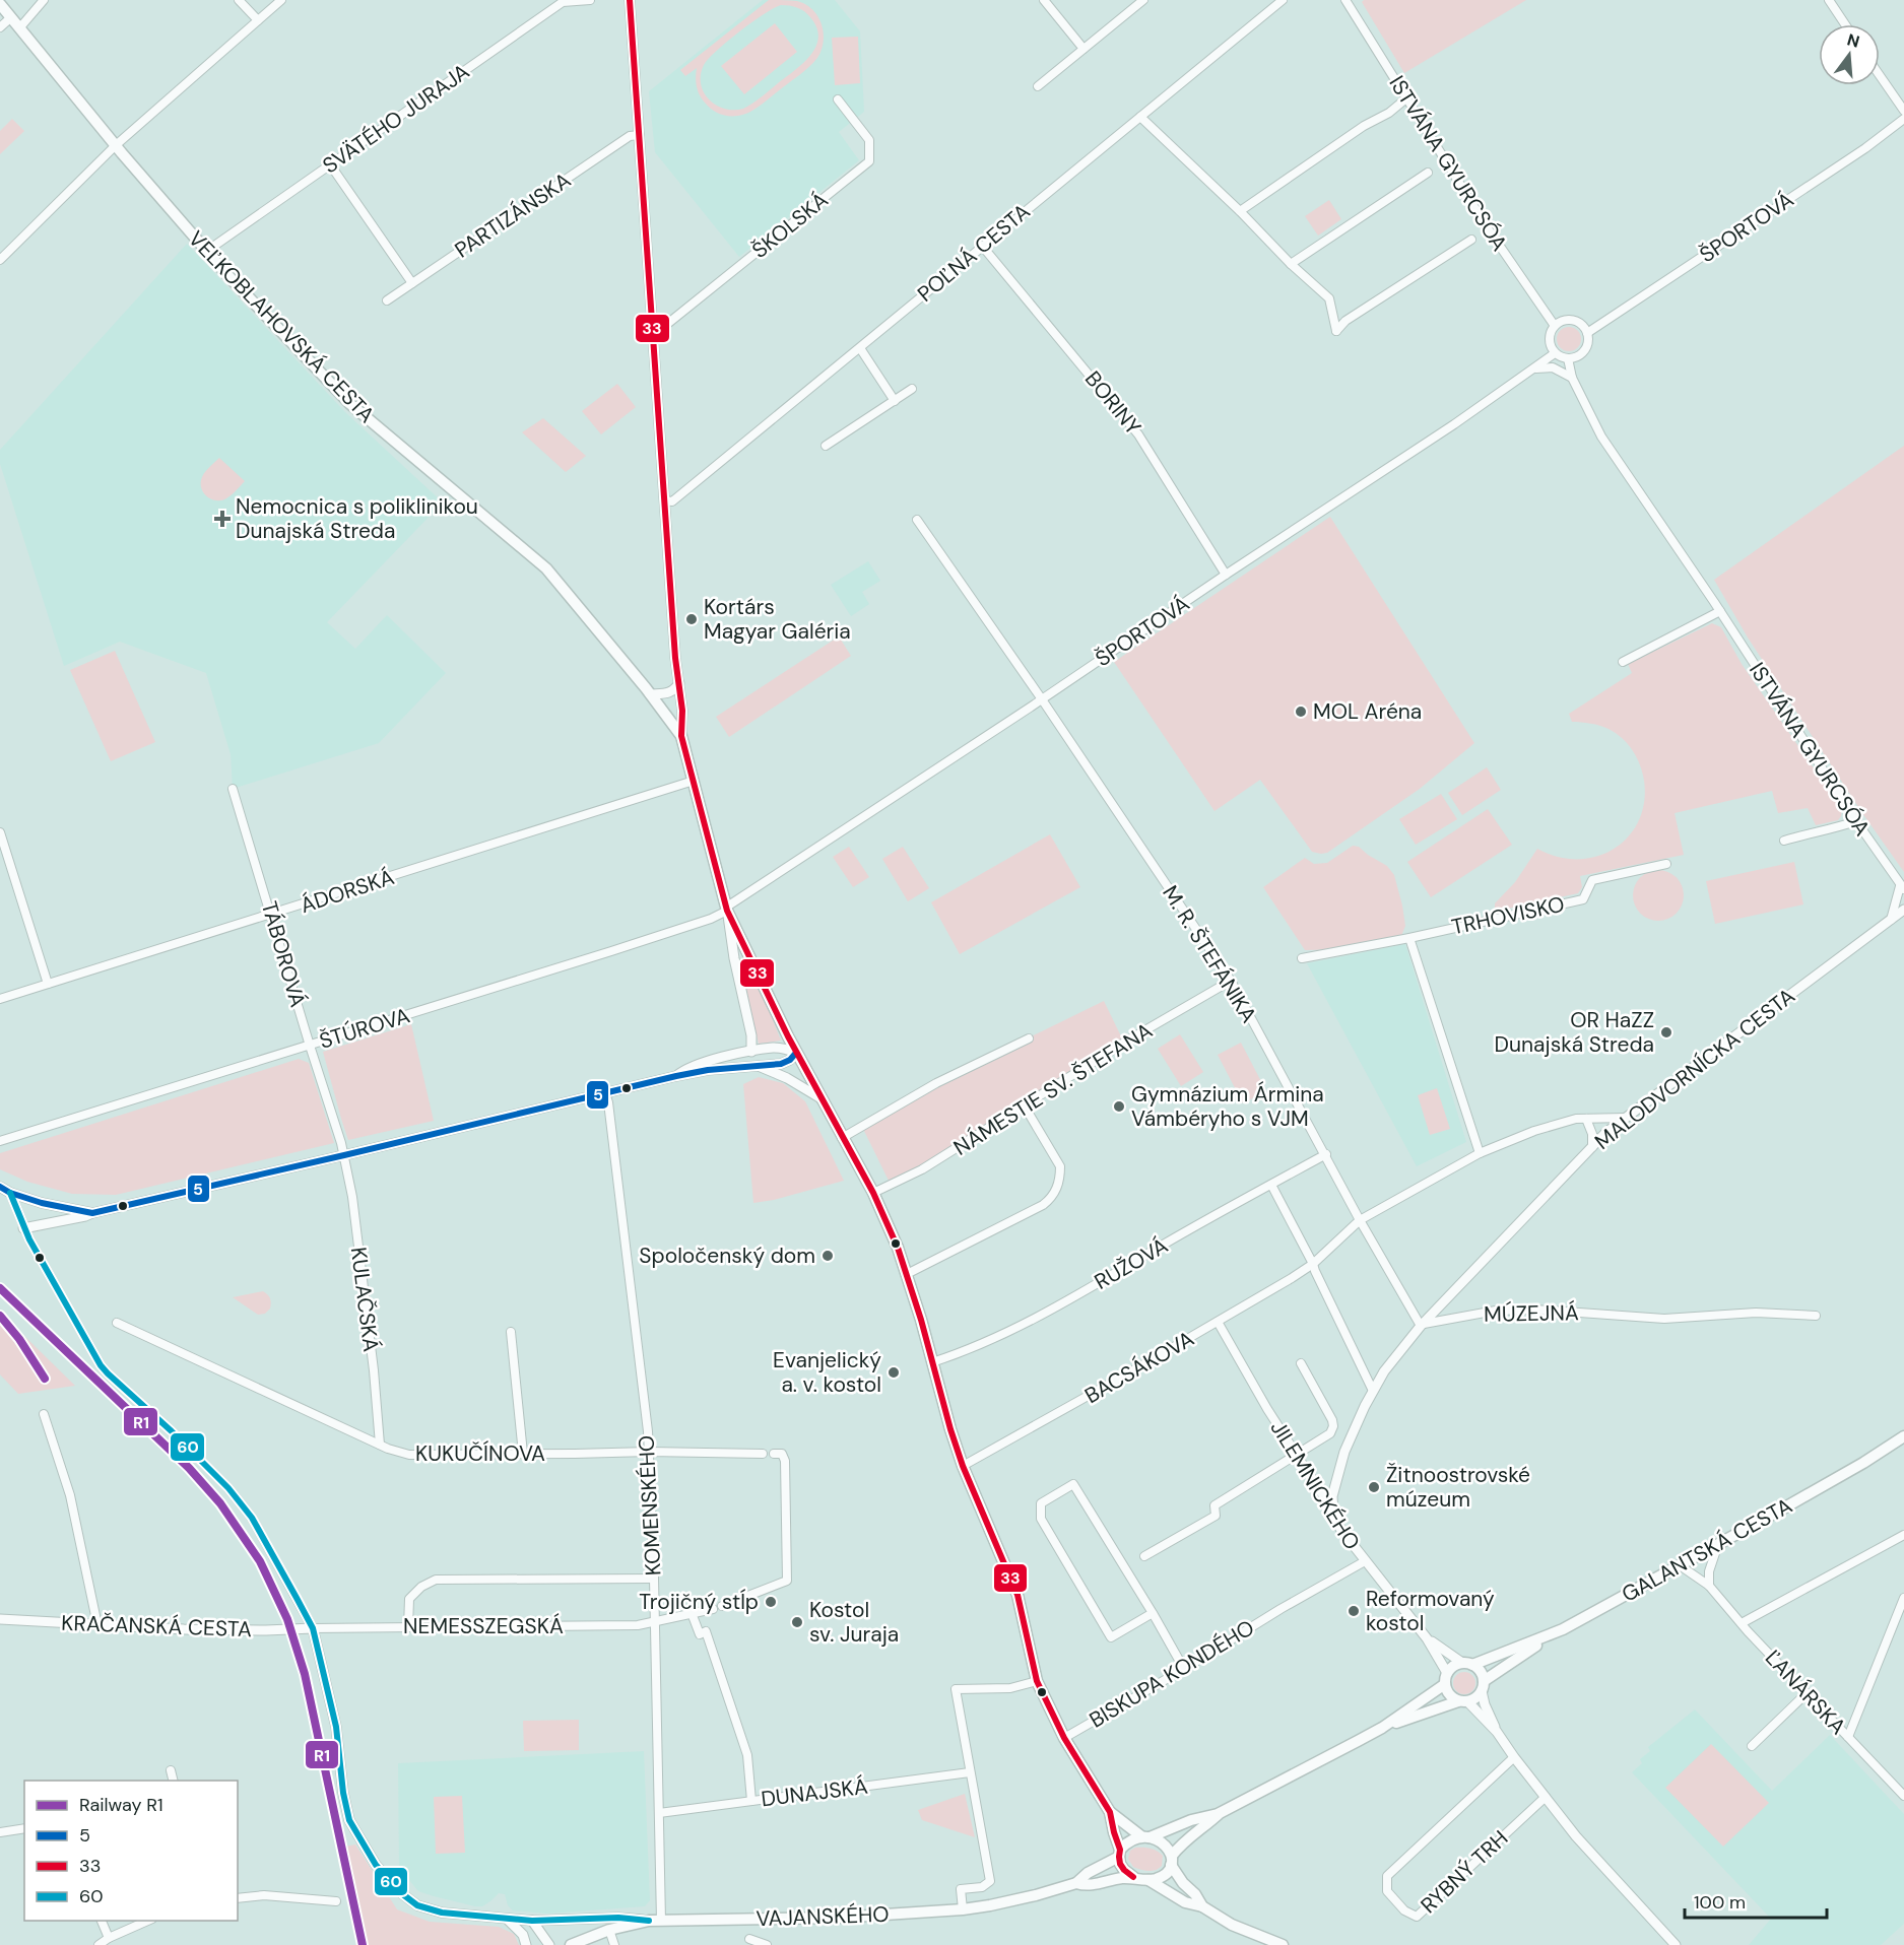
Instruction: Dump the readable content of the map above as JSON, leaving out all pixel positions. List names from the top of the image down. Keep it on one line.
{"streets":{"main road":["VEĽKOBLAHOVSKÁ CESTA","GALANTSKÁ CESTA","VAJANSKÉHO"],"street":["SVÄTÉHO JURAJA","ISTVÁNA GYURCSÓA","PARTIZÁNSKA","ŠKOLSKÁ","ŠPORTOVÁ","POĽNÁ CESTA","BORINY","ÁDORSKÁ","TRHOVISKO","TÁBOROVÁ","M. R. ŠTEFÁNIKA","ŠTÚROVA","MALODVORNÍCKA CESTA","NÁMESTIE SV. ŠTEFANA","RUŽOVÁ","KULAČSKÁ","MÚZEJNÁ","BACSÁKOVA","KUKUČÍNOVA","JILEMNICKÉHO","KOMENSKÉHO","KRAČANSKÁ CESTA","NEMESSZEGSKÁ","BISKUPA KONDÉHO","ĽANÁRSKA","DUNAJSKÁ","RYBNÝ TRH"]},"crossings":[["SVÄTÉHO JURAJA","VEĽKOBLAHOVSKÁ CESTA"],["ISTVÁNA GYURCSÓA","ŠPORTOVÁ"],["ISTVÁNA GYURCSÓA","MALODVORNÍCKA CESTA"],["ŠPORTOVÁ","BORINY"],["ŠPORTOVÁ","M. R. ŠTEFÁNIKA"],["ŠPORTOVÁ","ŠTÚROVA"],["POĽNÁ CESTA","BORINY"],["ÁDORSKÁ","TÁBOROVÁ"],["TÁBOROVÁ","ŠTÚROVA"],["TÁBOROVÁ","KULAČSKÁ"],["M. R. ŠTEFÁNIKA","NÁMESTIE SV. ŠTEFANA"],["M. R. ŠTEFÁNIKA","RUŽOVÁ"],["M. R. ŠTEFÁNIKA","BACSÁKOVA"],["MALODVORNÍCKA CESTA","MÚZEJNÁ"],["KULAČSKÁ","KUKUČÍNOVA"],["BACSÁKOVA","JILEMNICKÉHO"],["KUKUČÍNOVA","KOMENSKÉHO"],["JILEMNICKÉHO","GALANTSKÁ CESTA"],["JILEMNICKÉHO","BISKUPA KONDÉHO"],["KOMENSKÉHO","NEMESSZEGSKÁ"],["KOMENSKÉHO","DUNAJSKÁ"],["KOMENSKÉHO","VAJANSKÉHO"],["GALANTSKÁ CESTA","ĽANÁRSKA"],["KRAČANSKÁ CESTA","NEMESSZEGSKÁ"]],"places":{"health":["Nemocnica s poliklinikou Dunajská Streda"],"other":["Kortárs Magyar Galéria","MOL Aréna","OR HaZZ Dunajská Streda","Gymnázium Ármina Vámbéryho s VJM","Spoločenský dom","Evanjelický a. v. kostol","Žitnoostrovské múzeum","Trojičný stĺp","Reformovaný kostol","Kostol sv. Juraja"]},"lines":["transit line 33","transit line 5","transit line 60","rail line R1"],"legend":["Railway R1","5","33","60"],"scale_bar":"100 m","north":"top"}
